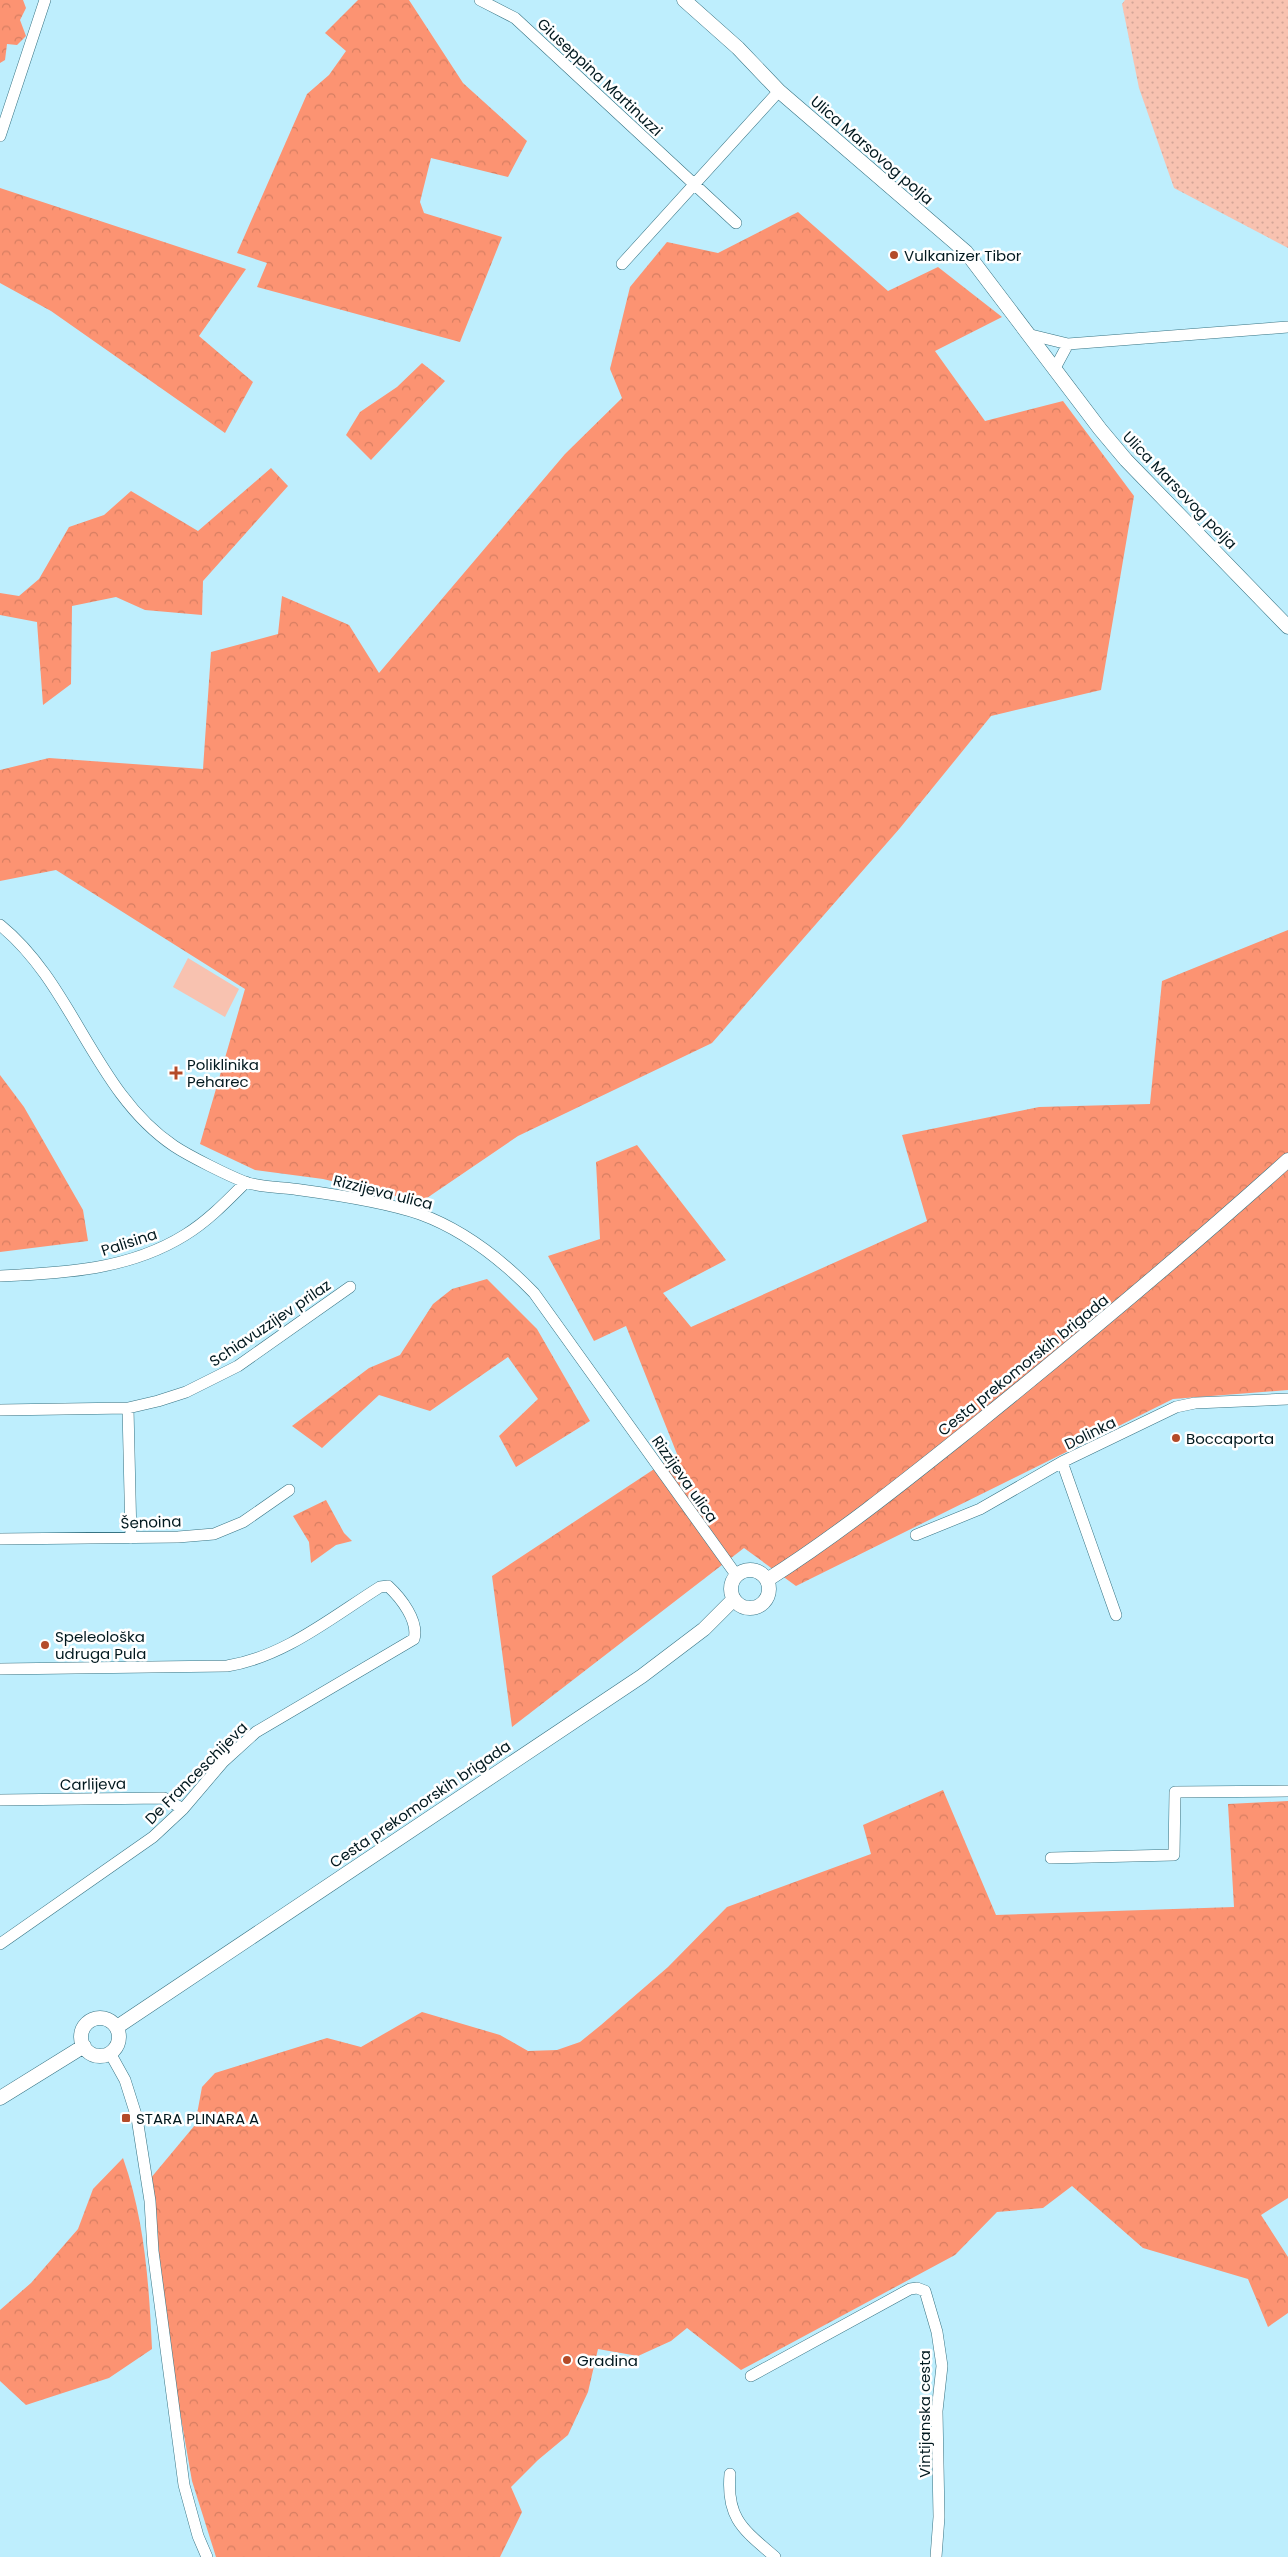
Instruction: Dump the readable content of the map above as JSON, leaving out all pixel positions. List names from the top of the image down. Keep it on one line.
{"streets":{"main road":["Ulica Marsovog polja","Cesta prekomorskih brigada"],"street":["Giuseppina Martinuzzi","Rizzijeva ulica","Palisina","Schiavuzzijev prilaz","Dolinka","Šenoina","De Franceschijeva","Carlijeva","Vintijanska cesta"]},"crossings":[["Rizzijeva ulica","Palisina"],["Rizzijeva ulica","Cesta prekomorskih brigada"],["De Franceschijeva","Carlijeva"]],"places":{"other":["Vulkanizer Tibor","Boccaporta","Speleološka udruga Pula","Gradina"],"health":["Poliklinika Peharec"],"transit":["STARA PLINARA A"]}}
